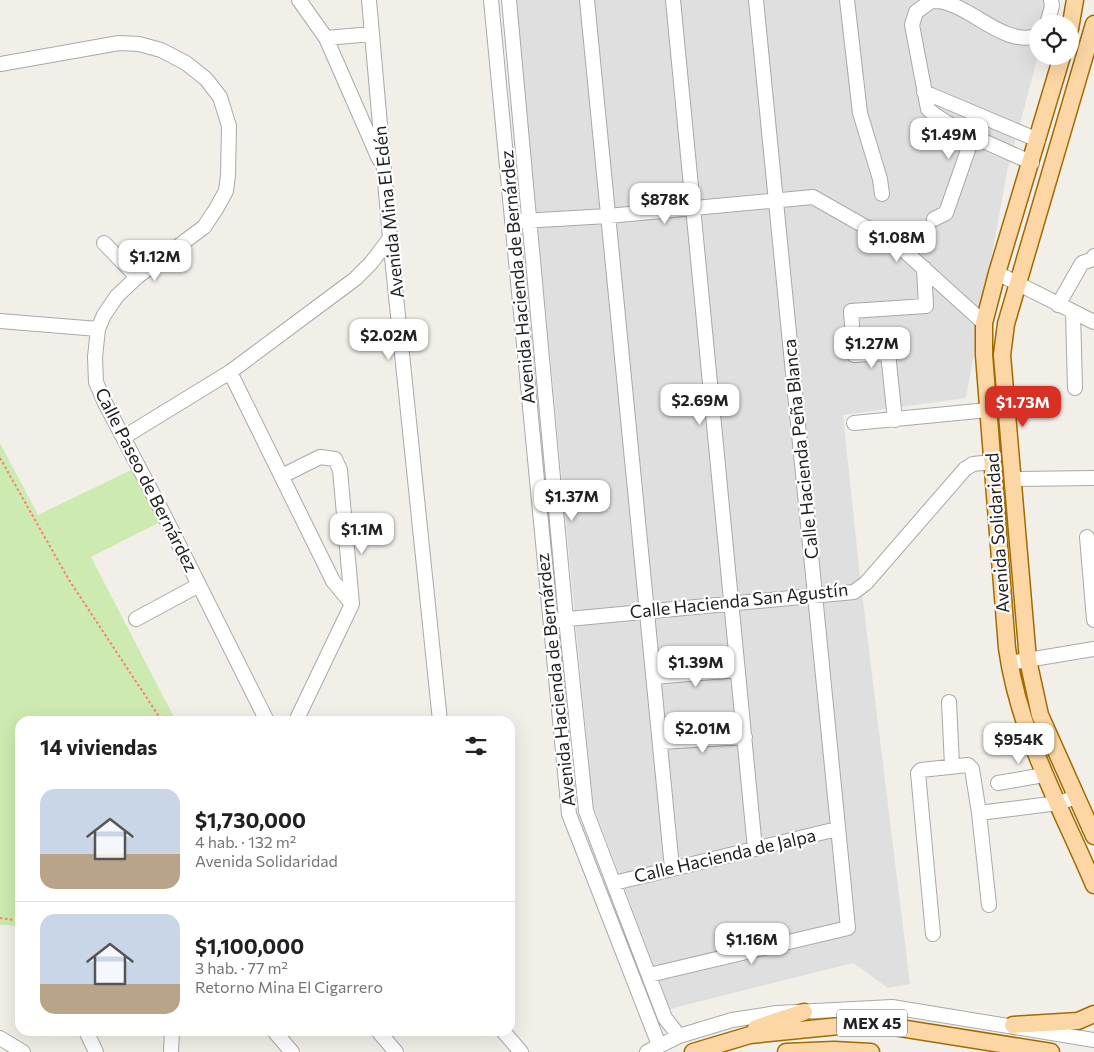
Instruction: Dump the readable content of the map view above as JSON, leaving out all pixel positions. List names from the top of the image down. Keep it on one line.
{"streets":{"main road":["Avenida Solidaridad","MEX 45"],"street":["Avenida Mina El Edén","Avenida Hacienda de Bernárdez","Calle Hacienda Peña Blanca","Calle Paseo de Bernárdez","Calle Hacienda San Agustín","Calle Hacienda de Jalpa"]},"crossings":[["Avenida Hacienda de Bernárdez","Calle Hacienda Peña Blanca"],["Avenida Hacienda de Bernárdez","Calle Hacienda San Agustín"],["Avenida Hacienda de Bernárdez","Calle Hacienda de Jalpa"],["Calle Hacienda Peña Blanca","Calle Hacienda San Agustín"],["Calle Hacienda Peña Blanca","Calle Hacienda de Jalpa"],["Avenida Solidaridad","Calle Hacienda San Agustín"]],"page":{"price":["$1.49M","$878K","$1.08M","$1.12M","$2.02M","$1.27M","$2.69M","$1.73M","$1.37M","$1.1M","$1.39M","$2.01M","$954K","$1.16M"],"heading":"14 viviendas","list":[{"name":"$1,730,000","note":"4 hab. · 132 m² · Avenida Solidaridad"},{"name":"$1,100,000","note":"3 hab. · 77 m² · Retorno Mina El Cigarrero"}]}}
